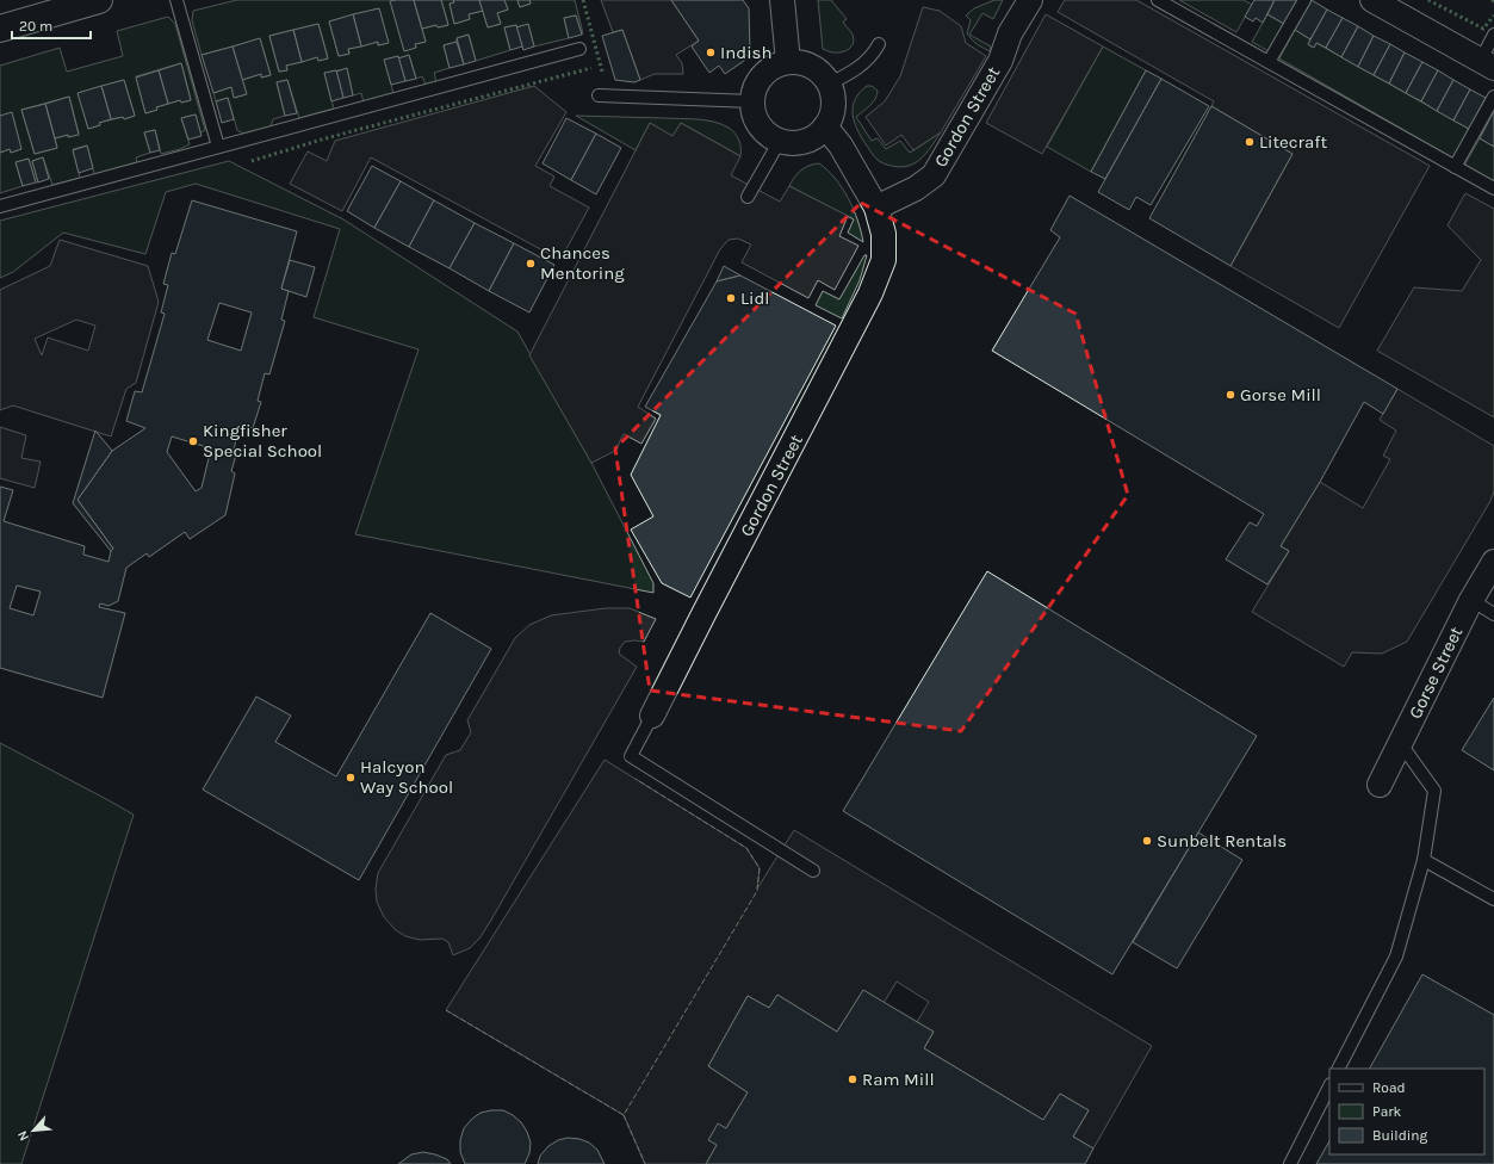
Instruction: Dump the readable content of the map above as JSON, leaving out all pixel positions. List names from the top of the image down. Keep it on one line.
{"streets":{"street":["Gordon Street","Gorse Street"]},"places":["Indish","Litecraft","Chances Mentoring","Lidl","Gorse Mill","Kingfisher Special School","Halcyon Way School","Sunbelt Rentals","Ram Mill"],"legend":["Road","Park","Building"],"scale_bar":"20 m","north":"bottom left"}
